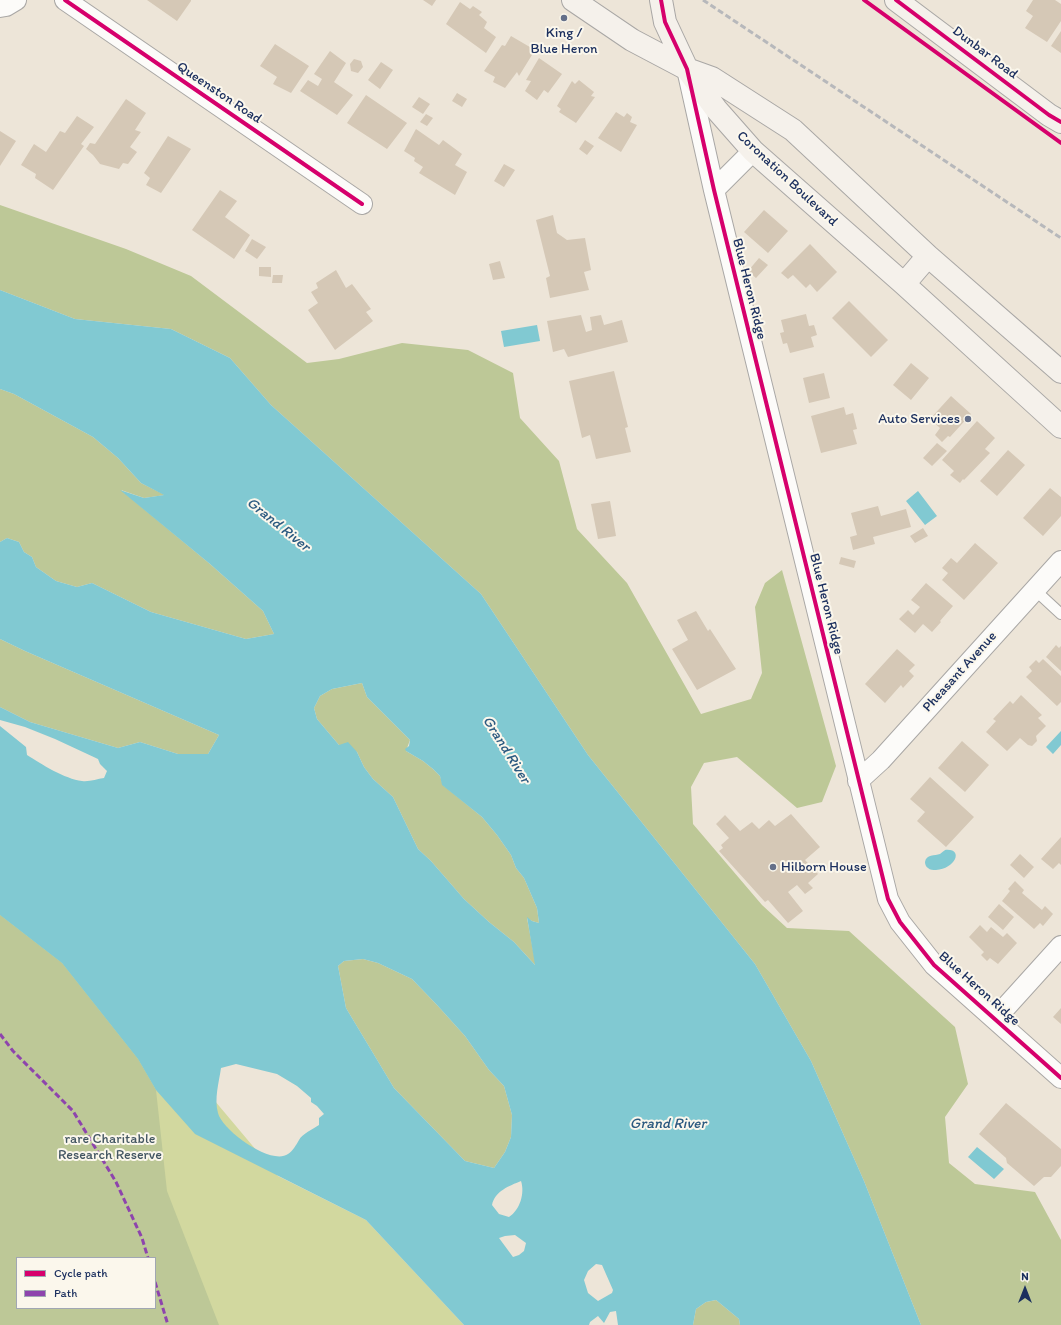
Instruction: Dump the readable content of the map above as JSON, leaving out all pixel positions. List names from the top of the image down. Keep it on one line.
{"streets":{"main road":["Dunbar Road","Coronation Boulevard"],"street":["Queenston Road","Blue Heron Ridge","Pheasant Avenue"]},"crossings":[["Coronation Boulevard","Blue Heron Ridge"],["Blue Heron Ridge","Pheasant Avenue"]],"water":["Grand River"],"parks":["rare Charitable Research Reserve"],"places":["King / Blue Heron","Auto Services","Hilborn House"],"legend":["Cycle path","Path"],"north":"top"}
